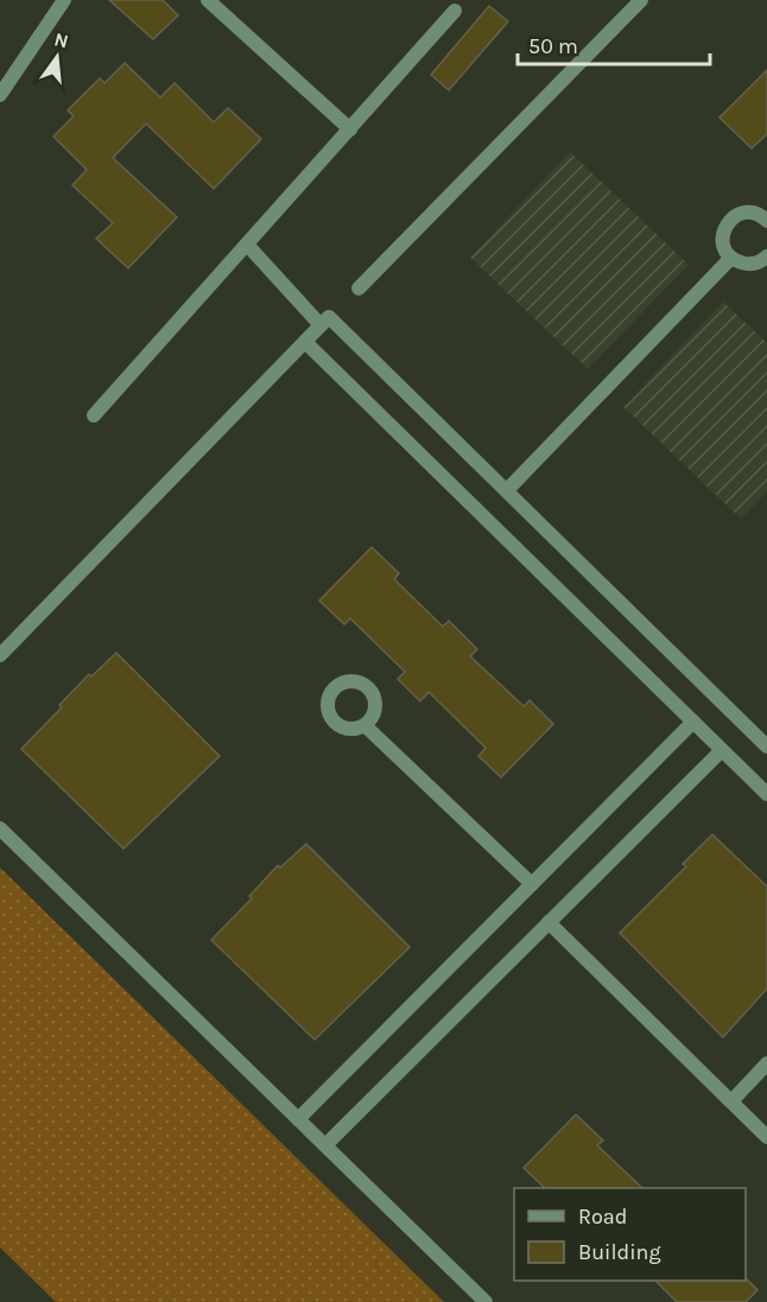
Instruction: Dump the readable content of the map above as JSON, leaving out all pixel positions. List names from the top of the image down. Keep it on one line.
{"legend":["Road","Building"],"scale_bar":"50 m","north":"top"}
